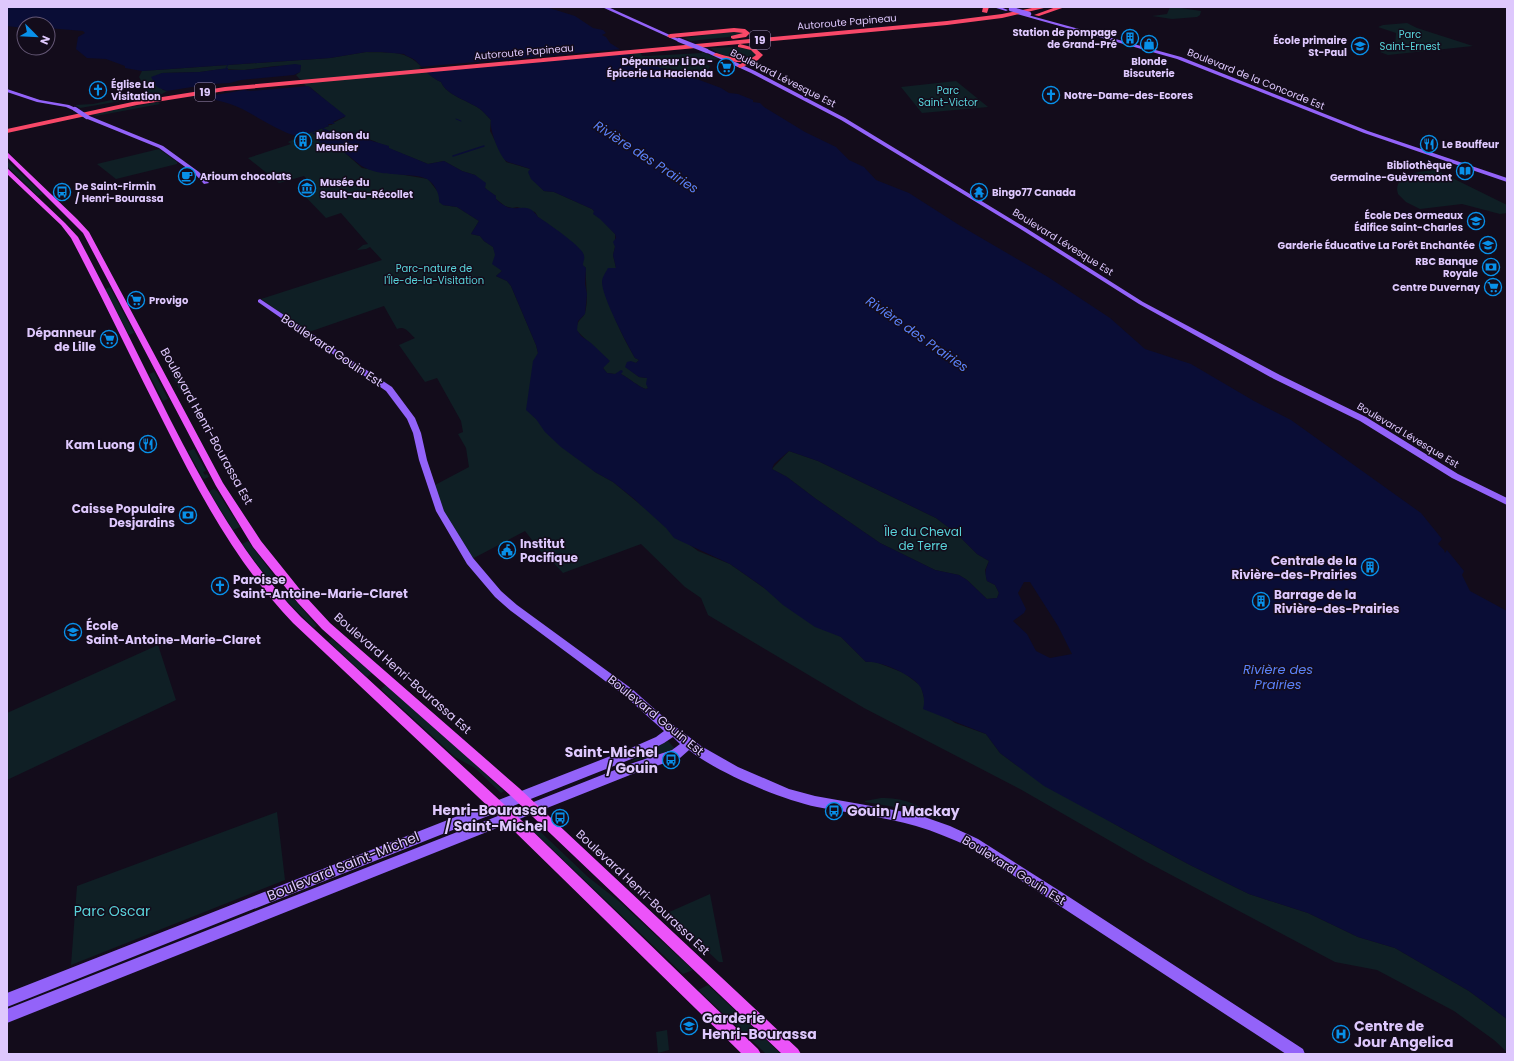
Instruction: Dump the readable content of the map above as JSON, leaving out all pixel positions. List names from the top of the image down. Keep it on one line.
{"streets":{"highway":["Autoroute Papineau","19"],"main road":["Boulevard Henri-Bourassa Est"],"street":["Boulevard Lévesque Est","Boulevard de la Concorde Est","Boulevard Gouin Est","Boulevard Saint-Michel"]},"crossings":[["Autoroute Papineau","Boulevard de la Concorde Est"],["Boulevard Gouin Est","Boulevard Saint-Michel"],["Boulevard Henri-Bourassa Est","Boulevard Saint-Michel"]],"water":["Rivière des Prairies"],"parks":["Parc Saint-Ernest","Parc Saint-Victor","Parc-nature de l'Île-de-la-Visitation","Île du Cheval de Terre","Parc Oscar"],"places":{"building":["Station de pompage de Grand-Pré","Maison du Meunier","Centrale de la Rivière-des-Prairies","Barrage de la Rivière-des-Prairies"],"shop":["Blonde Biscuterie"],"school or university":["École primaire St-Paul","École Des Ormeaux Édifice Saint-Charles","Garderie Éducative La Forêt Enchantée","École Saint-Antoine-Marie-Claret","Garderie Henri-Bourassa"],"supermarket":["Dépanneur Li Da - Épicerie La Hacienda","Centre Duvernay","Provigo","Dépanneur de Lille"],"church":["Église La Visitation","Notre-Dame-des-Ecores","Paroisse Saint-Antoine-Marie-Claret"],"restaurant":["Le Bouffeur","Kam Luong"],"library":["Bibliothèque Germaine-Guèvremont"],"cafe":["Arioum chocolats"],"museum":["Musée du Sault-au-Récollet"],"bus stop":["De Saint-Firmin / Henri-Bourassa","Saint-Michel / Gouin","Gouin / Mackay","Henri-Bourassa / Saint-Michel"],"temple":["Bingo77 Canada"],"bank":["RBC Banque Royale","Caisse Populaire Desjardins"],"public building":["Institut Pacifique"],"hospital":["Centre de Jour Angelica"]},"north":"bottom right"}
